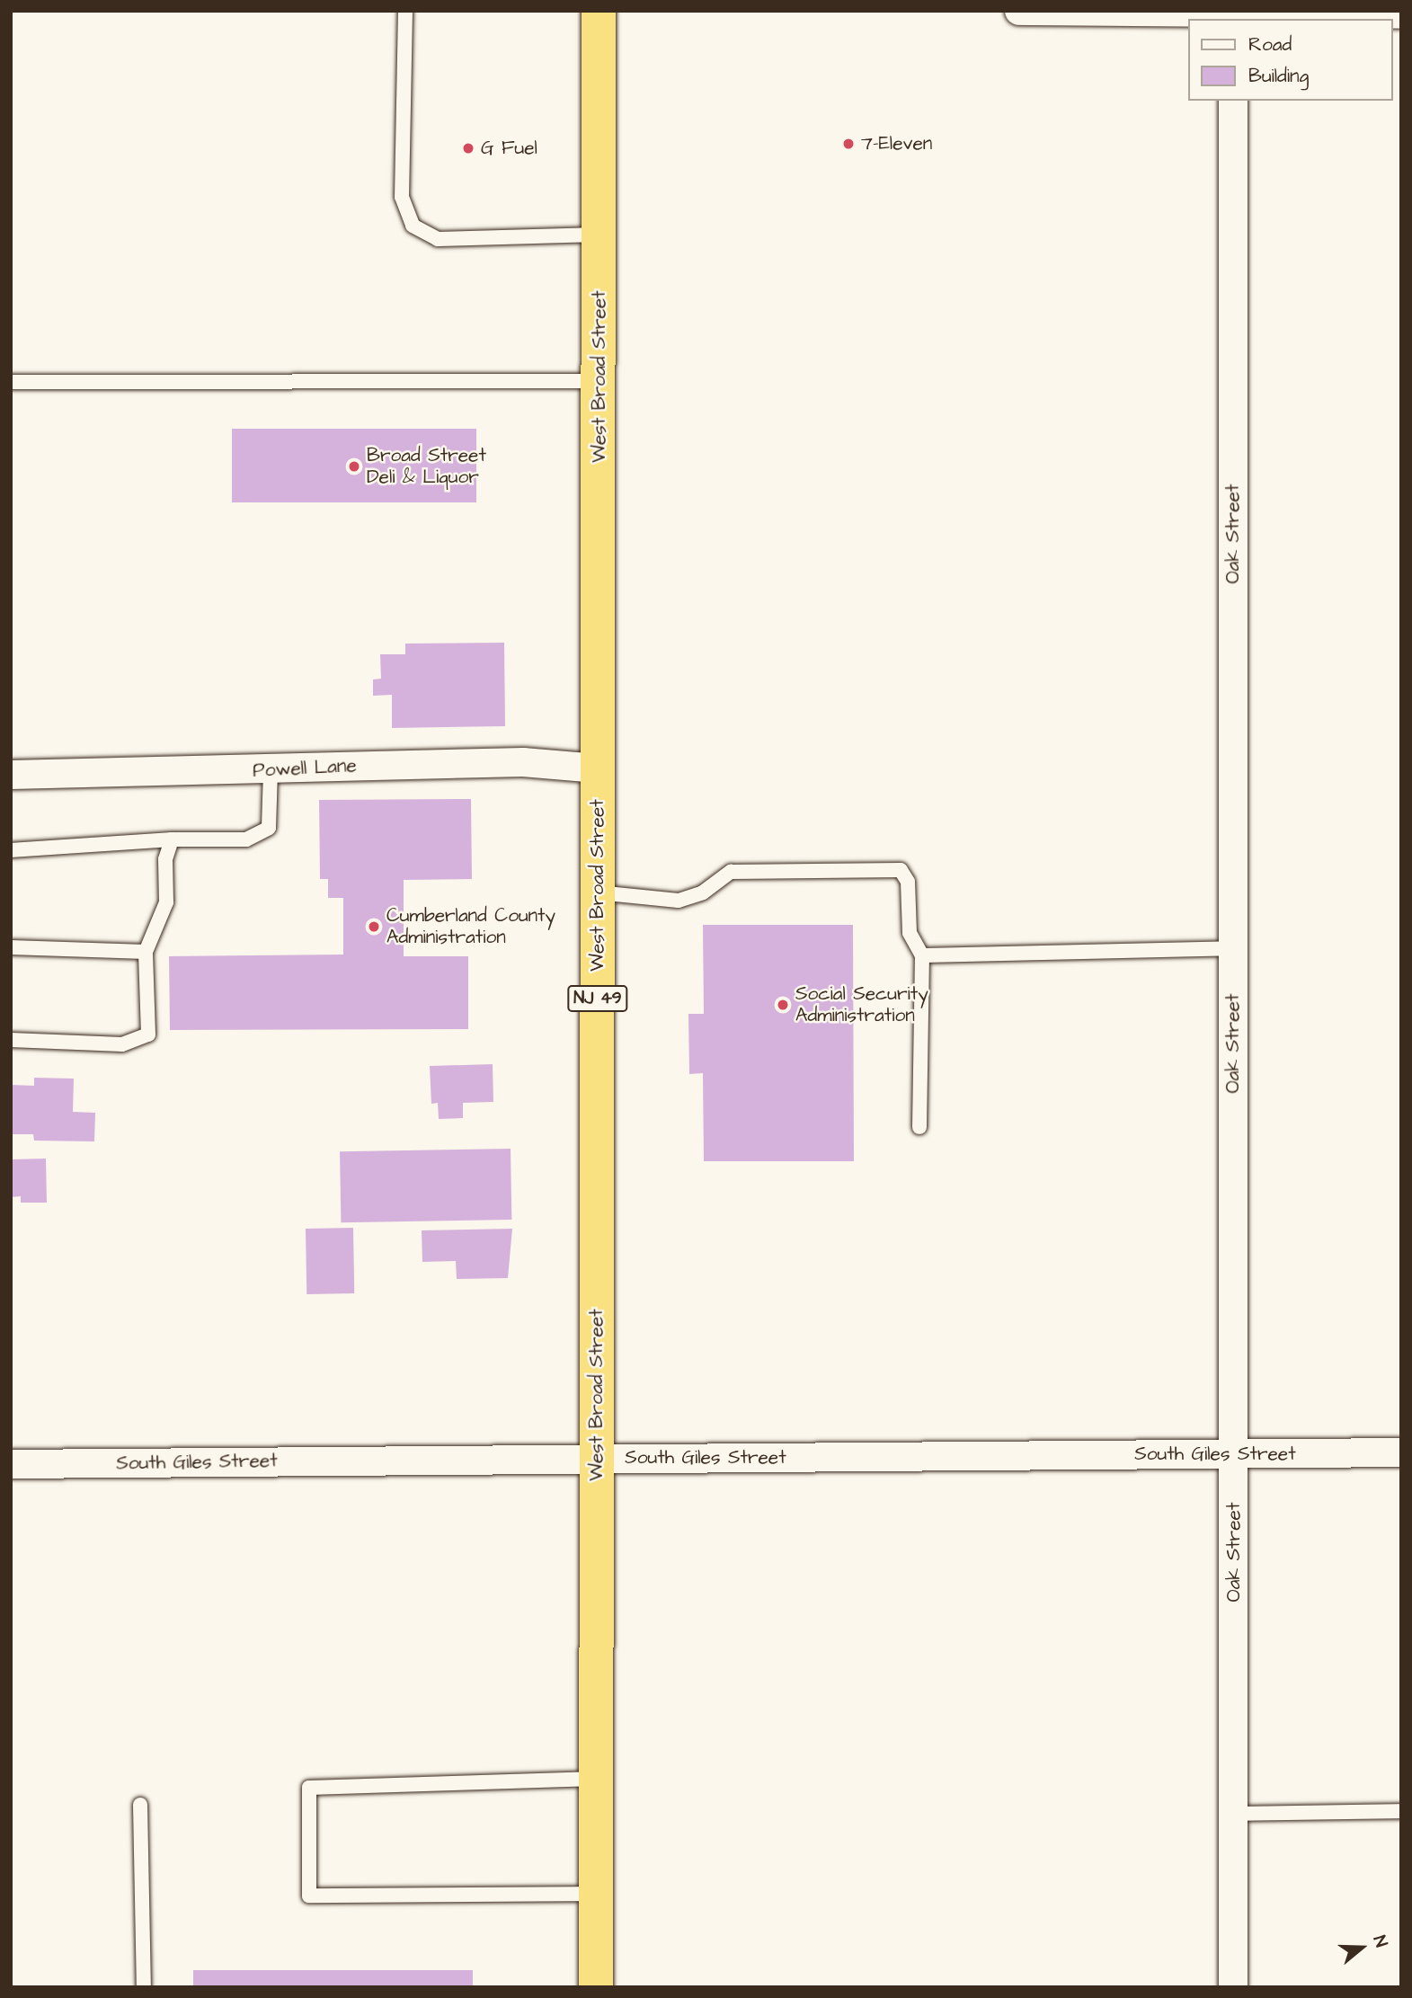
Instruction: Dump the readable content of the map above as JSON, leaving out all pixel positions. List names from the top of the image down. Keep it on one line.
{"streets":{"highway":["West Broad Street","NJ 49"],"street":["Oak Street","Powell Lane","South Giles Street"]},"crossings":[["West Broad Street","Powell Lane"],["West Broad Street","South Giles Street"],["Oak Street","South Giles Street"]],"places":["7-Eleven","G Fuel","Broad Street Deli & Liquor","Cumberland County Administration","Social Security Administration"],"legend":["Road","Building"],"north":"right"}
